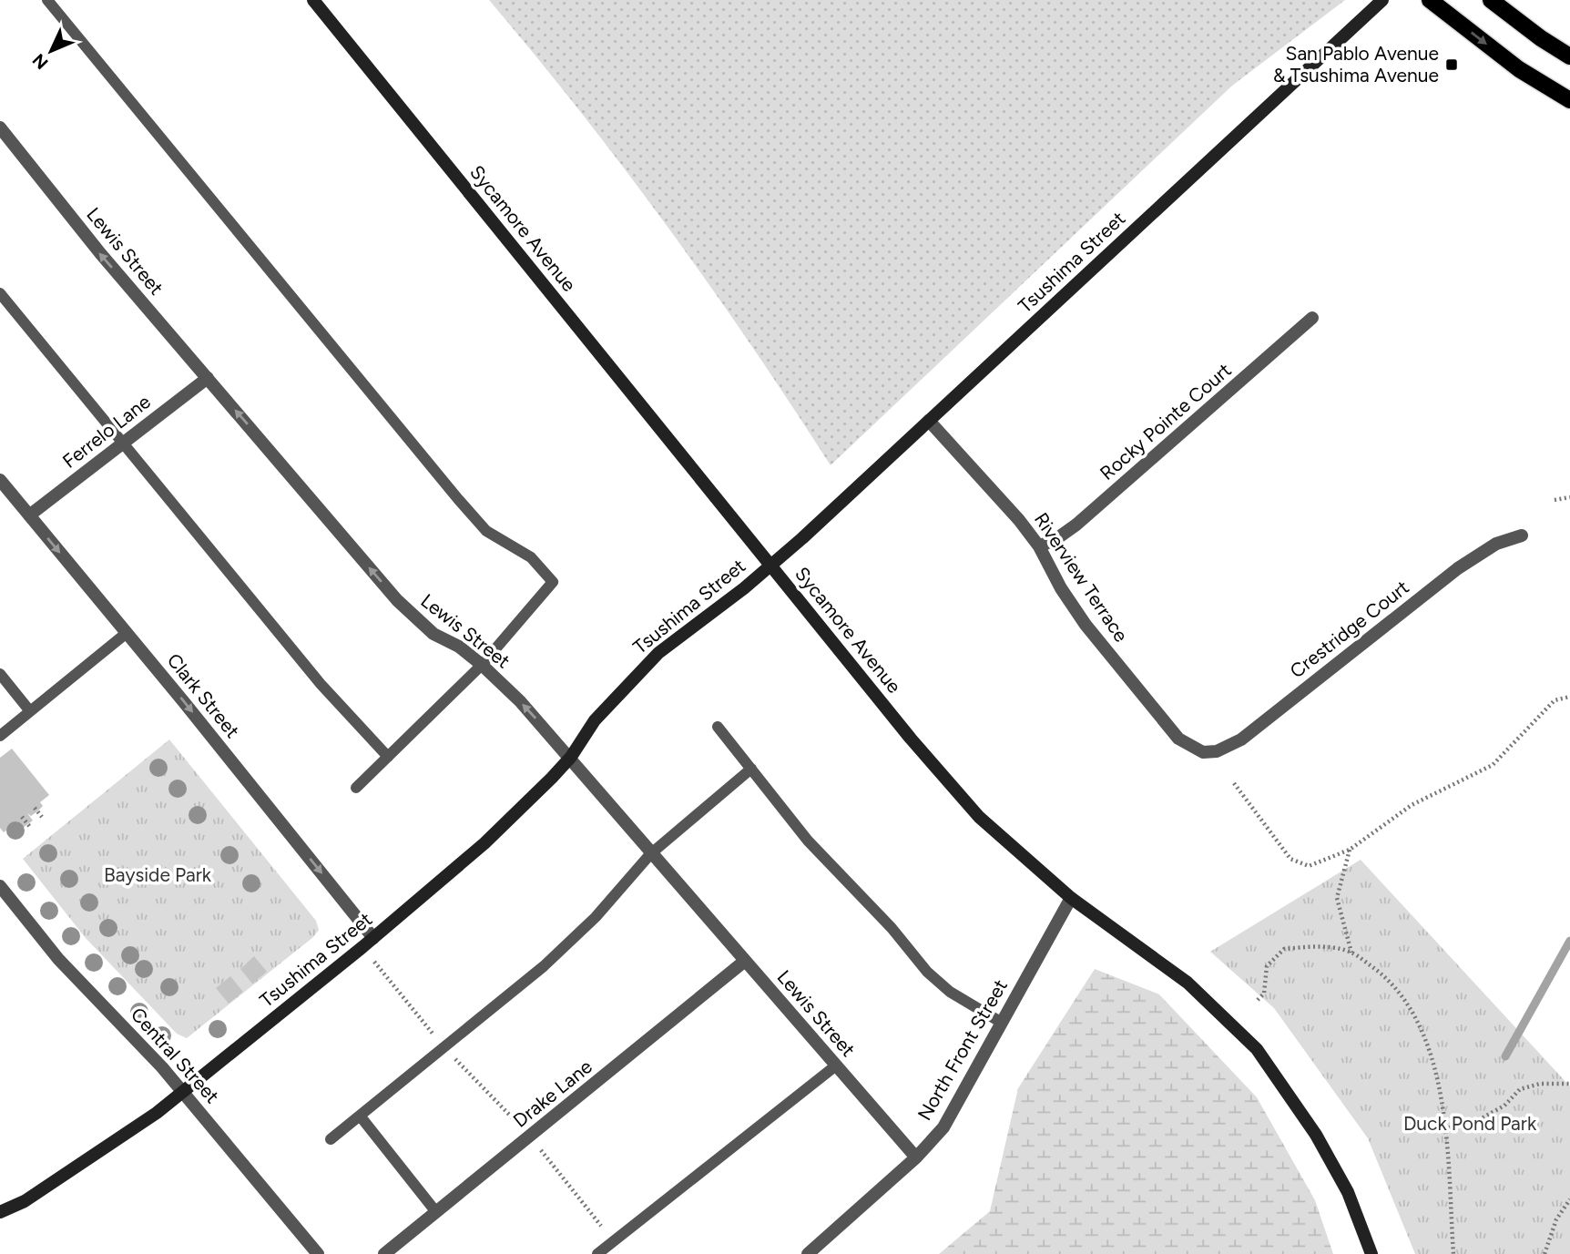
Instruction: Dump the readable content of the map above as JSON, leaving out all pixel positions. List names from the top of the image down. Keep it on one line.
{"streets":{"street":["Sycamore Avenue","Lewis Street","Tsushima Street","Rocky Pointe Court","Ferrelo Lane","Riverview Terrace","Crestridge Court","Clark Street","North Front Street","Central Street","Drake Lane"]},"crossings":[["Sycamore Avenue","Tsushima Street"],["Sycamore Avenue","North Front Street"],["Lewis Street","Tsushima Street"],["Lewis Street","Ferrelo Lane"],["Lewis Street","North Front Street"],["Lewis Street","Drake Lane"],["Tsushima Street","Riverview Terrace"],["Tsushima Street","Clark Street"],["Tsushima Street","Central Street"],["Rocky Pointe Court","Riverview Terrace"],["Ferrelo Lane","Clark Street"],["Riverview Terrace","Crestridge Court"]],"one_way":["Lewis Street","Clark Street"],"parks":["Bayside Park","Duck Pond Park"],"places":{"transit":["San Pablo Avenue & Tsushima Avenue"]},"north":"bottom left"}
